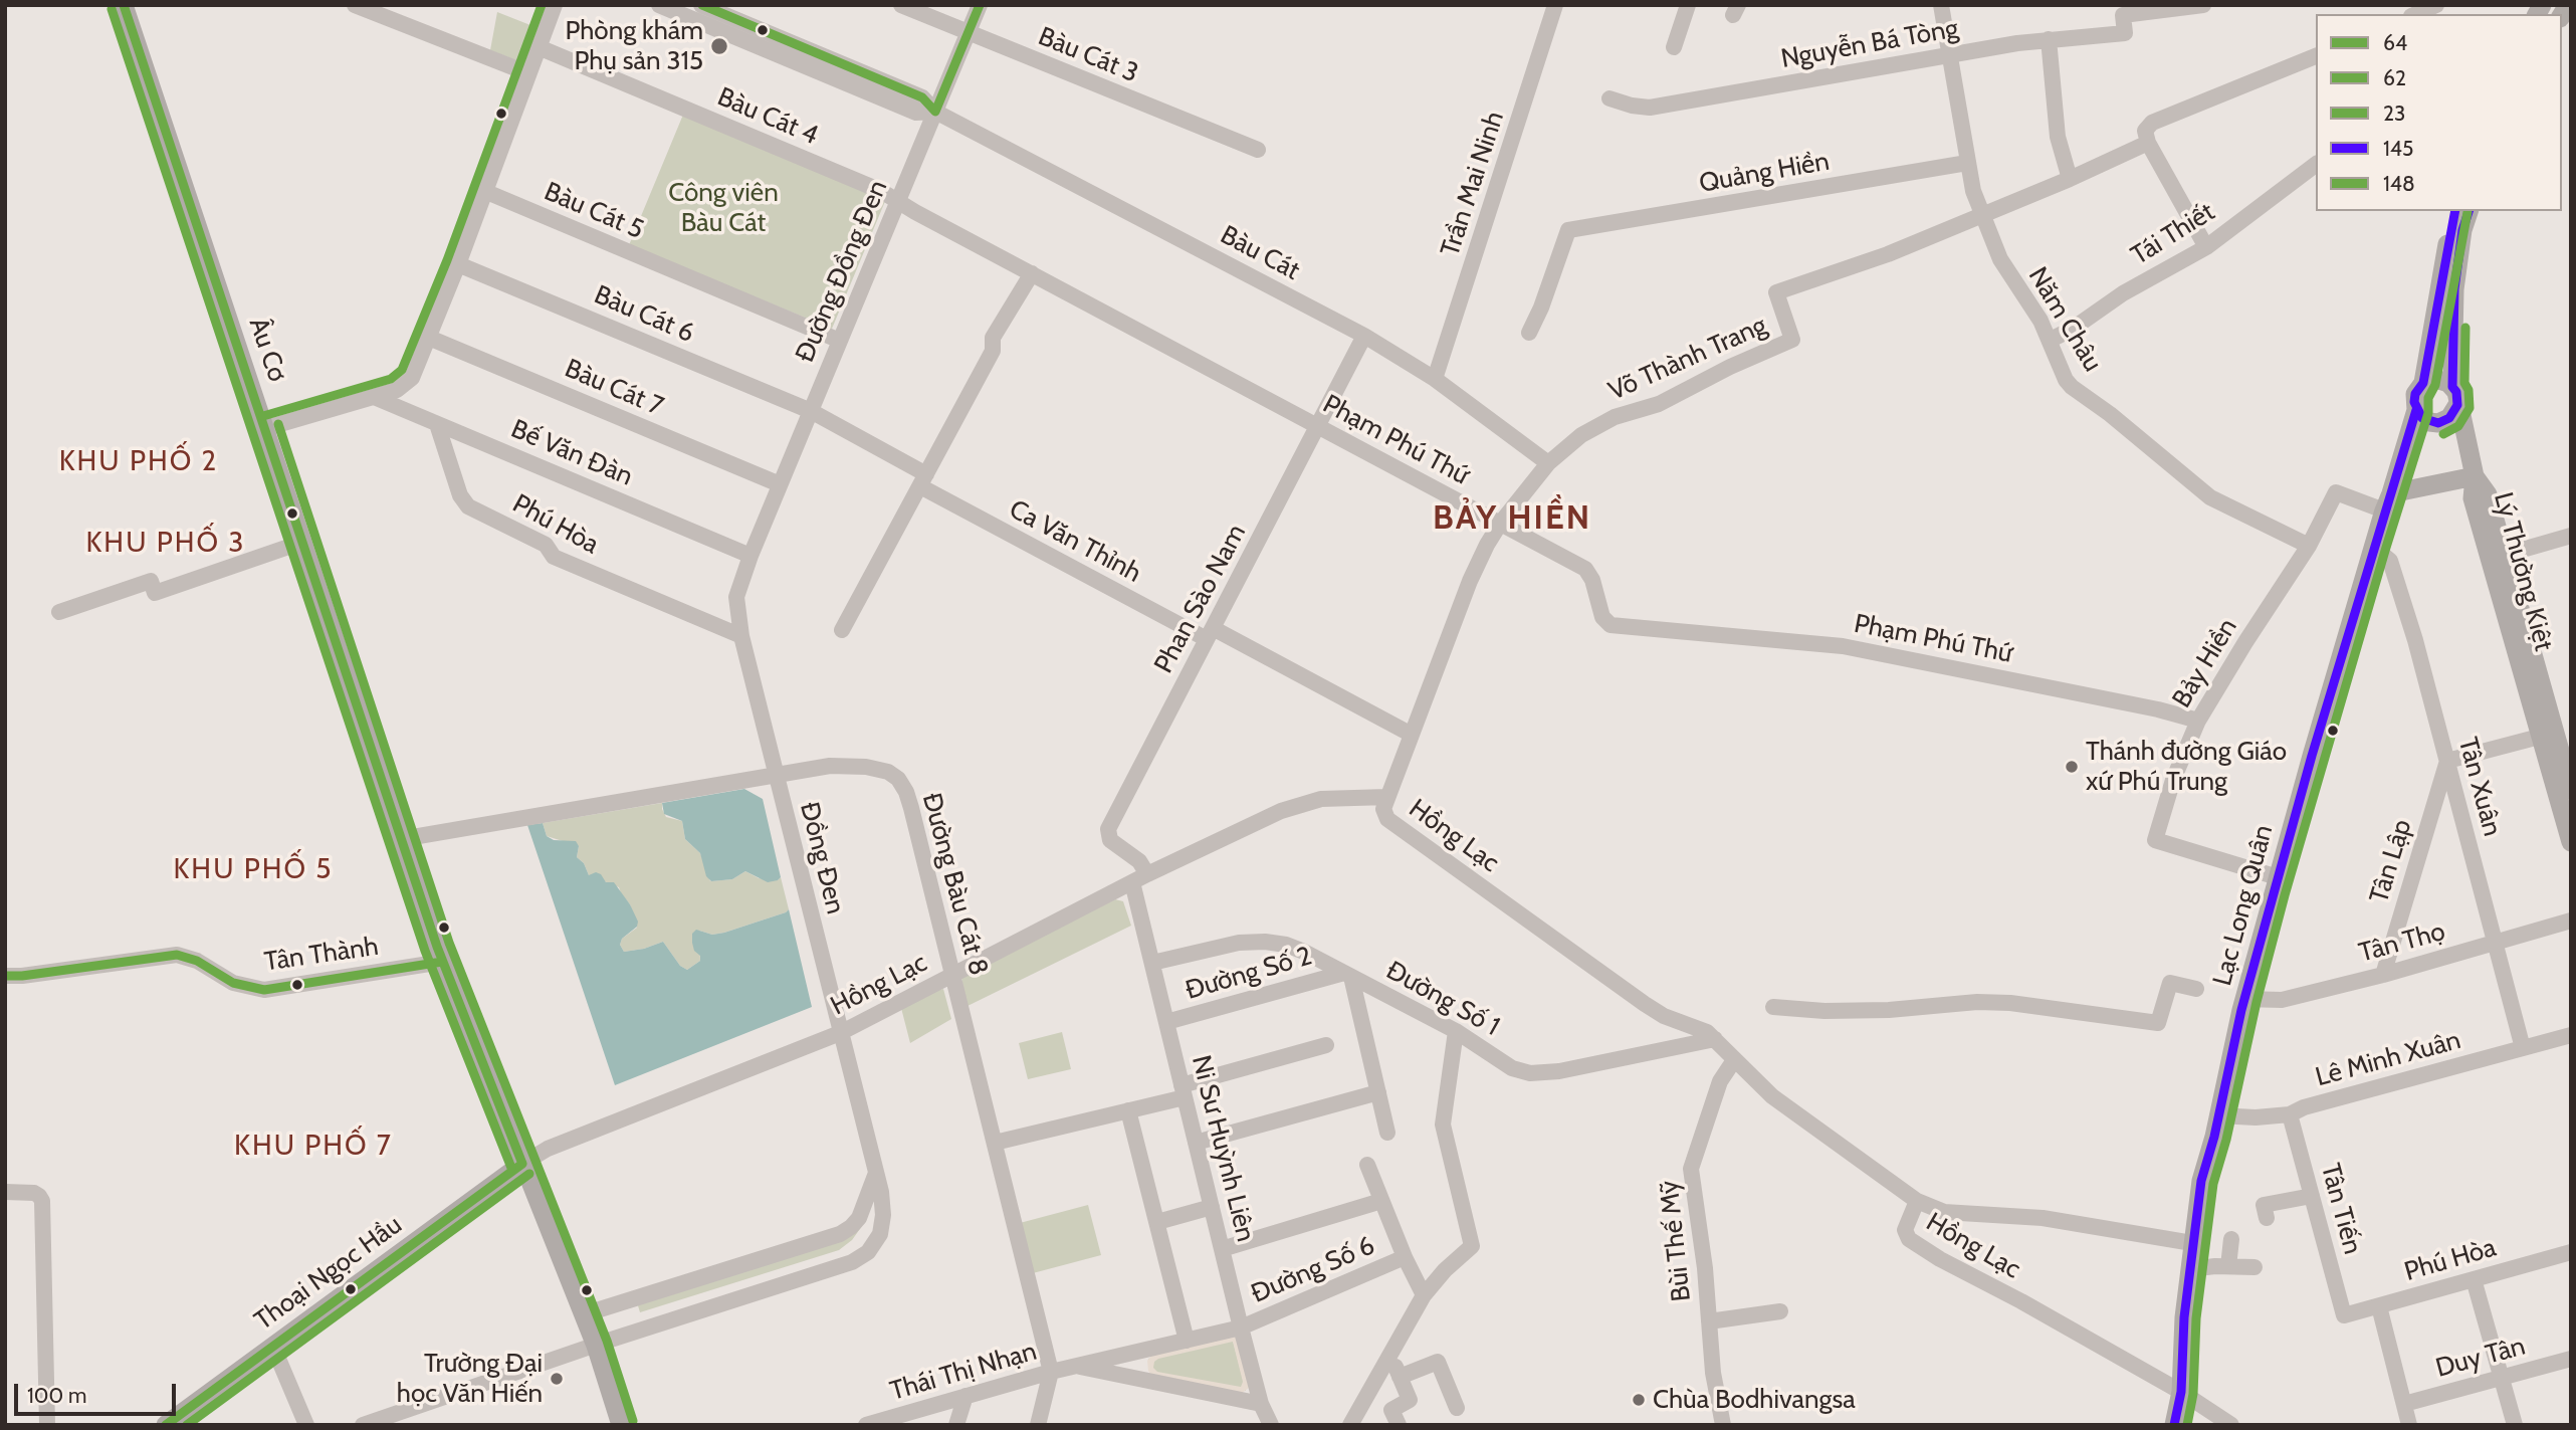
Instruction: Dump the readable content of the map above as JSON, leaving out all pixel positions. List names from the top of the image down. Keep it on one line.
{"streets":{"main road":["Âu Cơ","Lý Thường Kiệt","Lạc Long Quân","Thoại Ngọc Hầu"],"street":["Nguyễn Bá Tòng","Bàu Cát 3","Bàu Cát 4","Quảng Hiền","Trần Mai Ninh","Bàu Cát 5","Tái Thiết","Bàu Cát","Đường Đồng Đen","Bàu Cát 6","Năm Châu","Võ Thành Trang","Bàu Cát 7","Phạm Phú Thứ","Bế Văn Đàn","Phú Hòa","Ca Văn Thỉnh","Phan Sào Nam","Bảy Hiền","Tân Xuân","Hồng Lạc","Đồng Đen","Tân Lập","Đường Bàu Cát 8","Tân Thọ","Tân Thành","Đường Số 2","Đường Số 1","Lê Minh Xuân","Ni Sư Huỳnh Liên","Tân Tiến","Bùi Thế Mỹ","Đường Số 6","Duy Tân","Thái Thị Nhạn"]},"crossings":[["Nguyễn Bá Tòng","Năm Châu"],["Bàu Cát 3","Đường Đồng Đen"],["Bàu Cát 4","Đường Đồng Đen"],["Bàu Cát 4","Phạm Phú Thứ"],["Quảng Hiền","Năm Châu"],["Trần Mai Ninh","Bàu Cát"],["Bàu Cát 5","Đường Đồng Đen"],["Tái Thiết","Năm Châu"],["Bàu Cát","Đường Đồng Đen"],["Bàu Cát","Võ Thành Trang"],["Bàu Cát","Phan Sào Nam"],["Đường Đồng Đen","Bàu Cát 6"],["Đường Đồng Đen","Bàu Cát 7"],["Đường Đồng Đen","Phạm Phú Thứ"],["Đường Đồng Đen","Bế Văn Đàn"],["Đường Đồng Đen","Đồng Đen"],["Bàu Cát 6","Ca Văn Thỉnh"],["Năm Châu","Võ Thành Trang"],["Năm Châu","Bảy Hiền"],["Âu Cơ","Hồng Lạc"],["Âu Cơ","Đồng Đen"],["Âu Cơ","Đường Bàu Cát 8"],["Âu Cơ","Tân Thành"],["Âu Cơ","Thoại Ngọc Hầu"],["Võ Thành Trang","Phạm Phú Thứ"],["Võ Thành Trang","Ca Văn Thỉnh"],["Võ Thành Trang","Hồng Lạc"],["Phạm Phú Thứ","Phan Sào Nam"],["Phạm Phú Thứ","Bảy Hiền"],["Bế Văn Đàn","Phú Hòa"],["Bế Văn Đàn","Đồng Đen"],["Phú Hòa","Đồng Đen"],["Phú Hòa","Tân Tiến"],["Ca Văn Thỉnh","Phan Sào Nam"],["Lý Thường Kiệt","Lạc Long Quân"],["Phan Sào Nam","Hồng Lạc"],["Phan Sào Nam","Ni Sư Huỳnh Liên"],["Bảy Hiền","Lạc Long Quân"],["Tân Xuân","Tân Lập"],["Tân Xuân","Lạc Long Quân"],["Tân Xuân","Tân Thọ"],["Tân Xuân","Lê Minh Xuân"],["Hồng Lạc","Đồng Đen"],["Hồng Lạc","Đường Bàu Cát 8"],["Hồng Lạc","Lạc Long Quân"],["Hồng Lạc","Đường Số 1"],["Hồng Lạc","Ni Sư Huỳnh Liên"],["Hồng Lạc","Bùi Thế Mỹ"],["Hồng Lạc","Thoại Ngọc Hầu"],["Đồng Đen","Đường Bàu Cát 8"],["Tân Lập","Tân Thọ"],["Đường Bàu Cát 8","Thái Thị Nhạn"],["Lạc Long Quân","Tân Thọ"],["Lạc Long Quân","Lê Minh Xuân"],["Đường Số 2","Đường Số 1"],["Đường Số 2","Ni Sư Huỳnh Liên"],["Đường Số 1","Ni Sư Huỳnh Liên"],["Lê Minh Xuân","Tân Tiến"],["Ni Sư Huỳnh Liên","Đường Số 6"],["Ni Sư Huỳnh Liên","Thái Thị Nhạn"],["Đường Số 6","Thái Thị Nhạn"]],"districts":["KHU PHỐ 2","BẢY HIỀN","KHU PHỐ 3","KHU PHỐ 5","KHU PHỐ 7"],"parks":["Công viên Bàu Cát"],"places":["Phòng khám Phụ sản 315","Thánh đường Giáo xứ Phú Trung","Trường Đại học Văn Hiến","Chùa Bodhivangsa"],"lines":["transit line 64","transit line 23","transit line 62","transit line 145","transit line 148"],"legend":["64","62","23","145","148"],"scale_bar":"100 m"}
